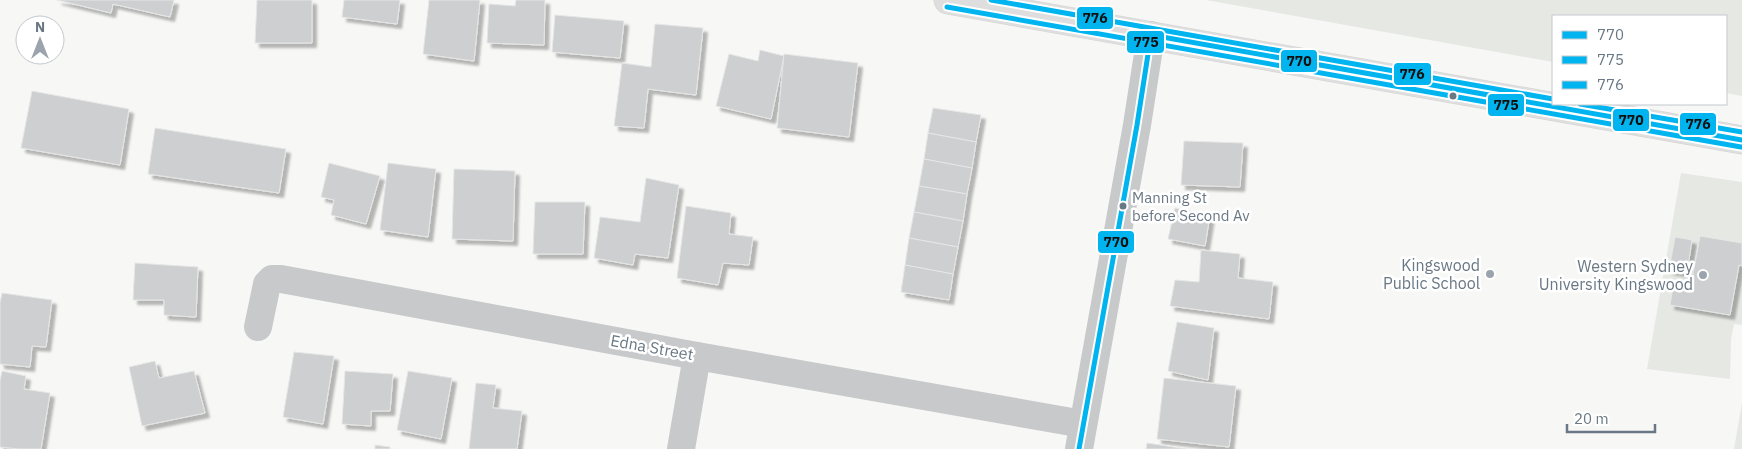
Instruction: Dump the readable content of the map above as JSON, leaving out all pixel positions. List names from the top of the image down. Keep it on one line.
{"streets":{"street":["Edna Street"]},"places":["Manning St before Second Av","Kingswood Public School","Western Sydney University Kingswood"],"lines":["transit line 776","transit line 775","transit line 770"],"legend":["770","775","776"],"scale_bar":"20 m","north":"top"}
